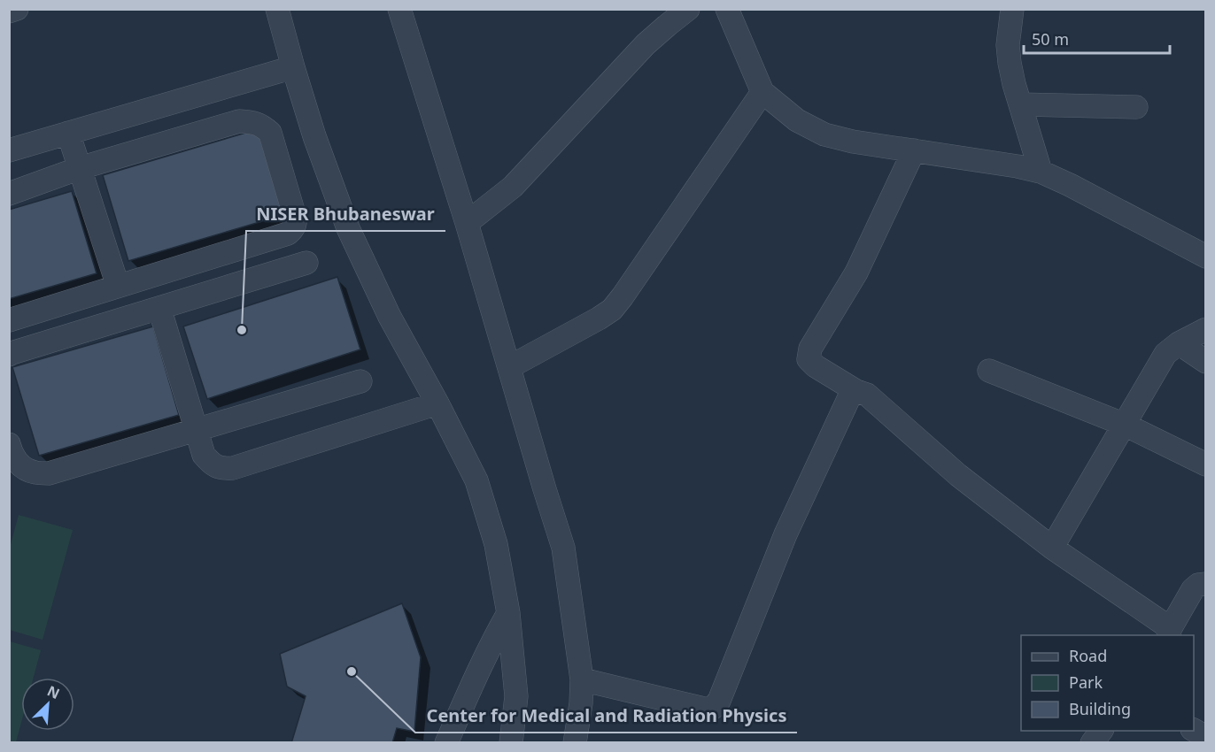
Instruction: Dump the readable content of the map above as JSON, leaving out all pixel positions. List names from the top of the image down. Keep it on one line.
{"places":["NISER Bhubaneswar","Center for Medical and Radiation Physics"],"legend":["Road","Park","Building"],"scale_bar":"50 m","north":"top right"}
